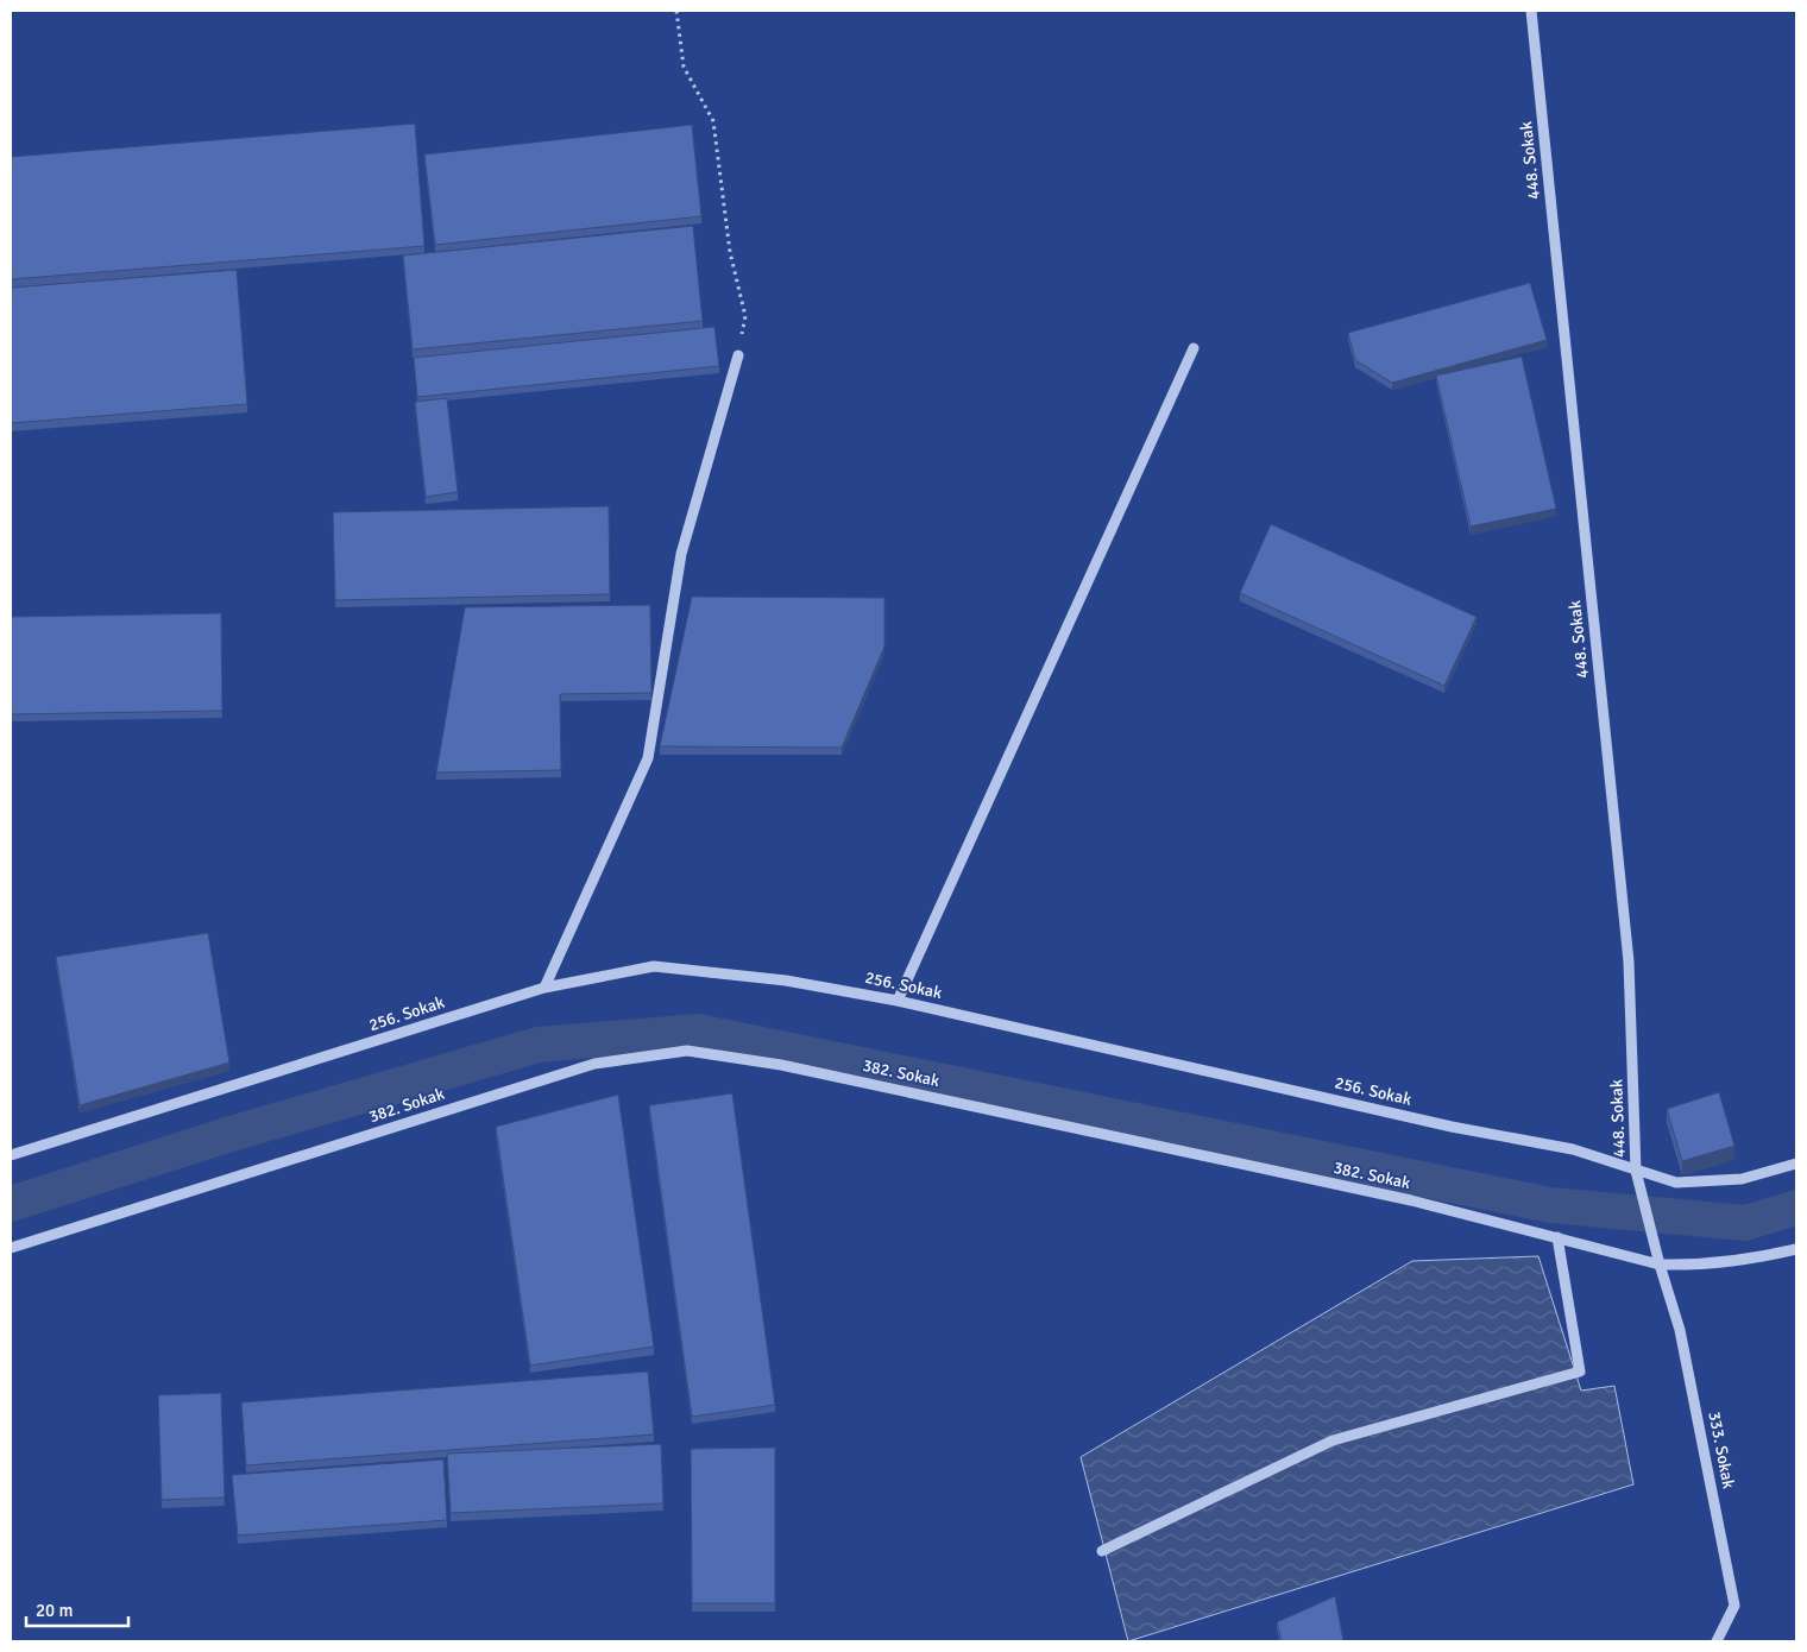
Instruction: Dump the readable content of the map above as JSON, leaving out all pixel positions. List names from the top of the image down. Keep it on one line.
{"streets":{"street":["448. Sokak","256. Sokak","382. Sokak","333. Sokak"]},"crossings":[["448. Sokak","256. Sokak"],["448. Sokak","382. Sokak"],["448. Sokak","333. Sokak"],["382. Sokak","333. Sokak"]],"scale_bar":"20 m"}
